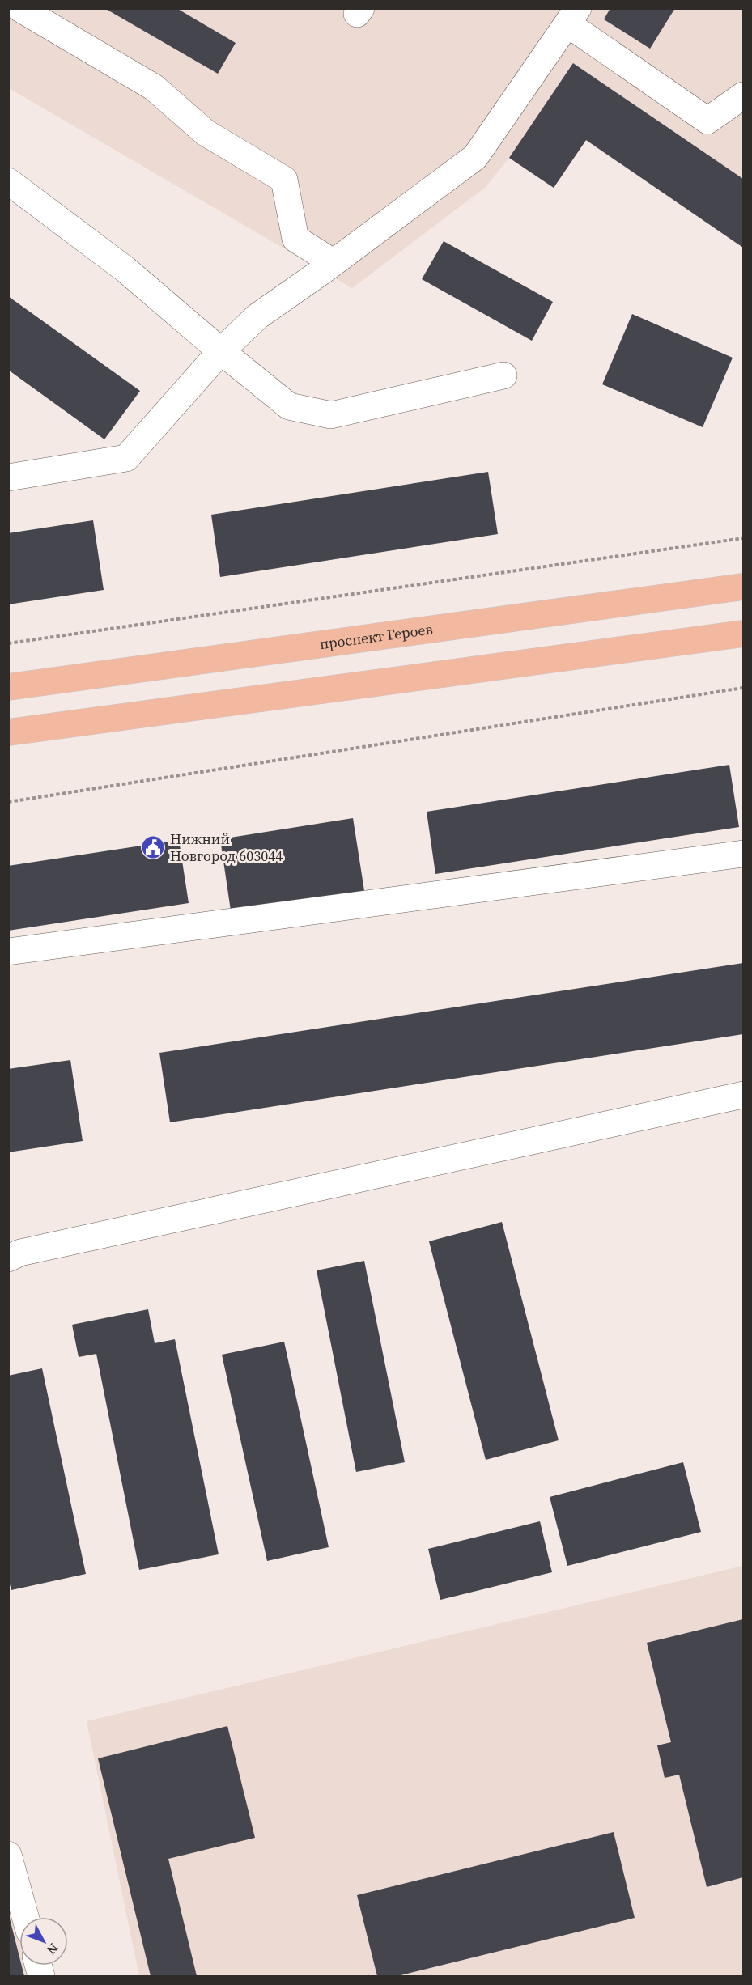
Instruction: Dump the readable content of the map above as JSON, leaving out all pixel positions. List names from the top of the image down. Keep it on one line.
{"streets":{"main road":["проспект Героев"]},"places":{"public building":["Нижний Новгород 603044"]},"north":"bottom right"}
